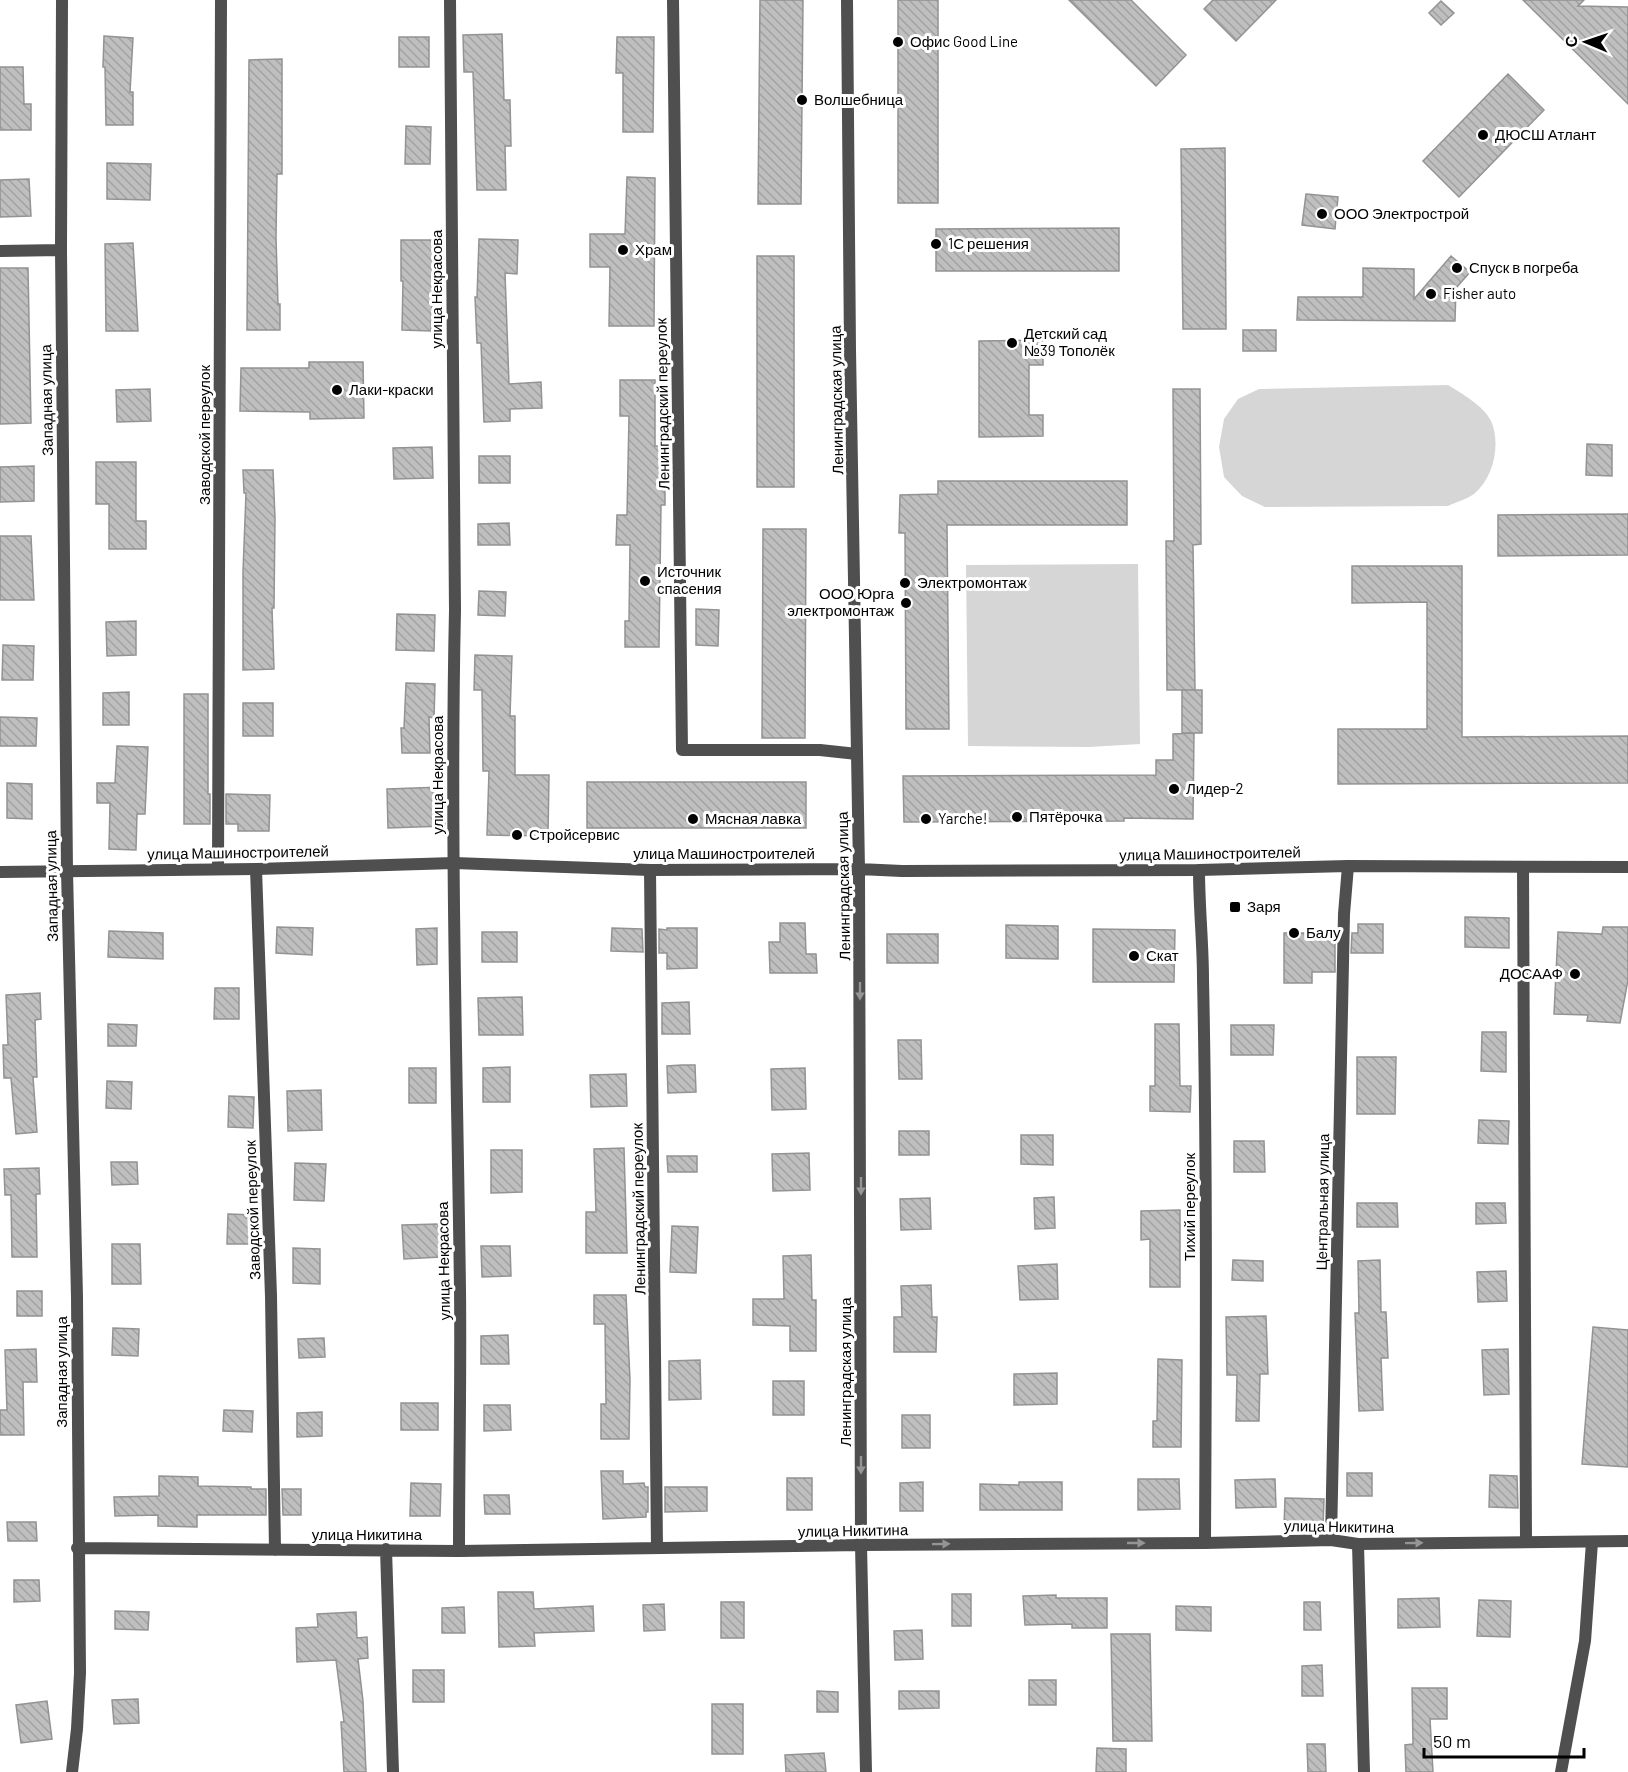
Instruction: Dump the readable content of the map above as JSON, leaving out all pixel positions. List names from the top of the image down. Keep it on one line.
{"streets":{"street":["улица Некрасова","Западная улица","Ленинградская улица","Ленинградский переулок","Заводской переулок","улица Машиностроителей","Центральная улица","Тихий переулок","улица Никитина"]},"crossings":[["улица Некрасова","улица Машиностроителей"],["улица Некрасова","улица Никитина"],["Западная улица","улица Машиностроителей"],["Западная улица","улица Никитина"],["Ленинградская улица","Ленинградский переулок"],["Ленинградская улица","улица Машиностроителей"],["Ленинградская улица","улица Никитина"],["Ленинградский переулок","улица Машиностроителей"],["Ленинградский переулок","улица Никитина"],["Заводской переулок","улица Машиностроителей"],["Заводской переулок","улица Никитина"],["улица Машиностроителей","Центральная улица"],["улица Машиностроителей","Тихий переулок"],["Центральная улица","улица Никитина"],["Тихий переулок","улица Никитина"]],"one_way":["Ленинградская улица"],"places":{"other":["Офис Good Line","Волшебница","ДЮСШ Атлант","ООО Электрострой","1С решения","Храм","Спуск в погреба","Fisher auto","Детский сад №39 Тополёк","Лаки-краски","Источник спасения","Электромонтаж","ООО Юрга электромонтаж","Лидер-2","Пятёрочка","Мясная лавка","Yarche!","Стройсервис","Балу","Скат","ДОСААФ"],"transit":["Заря"]},"scale_bar":"50 m","north":"left"}
